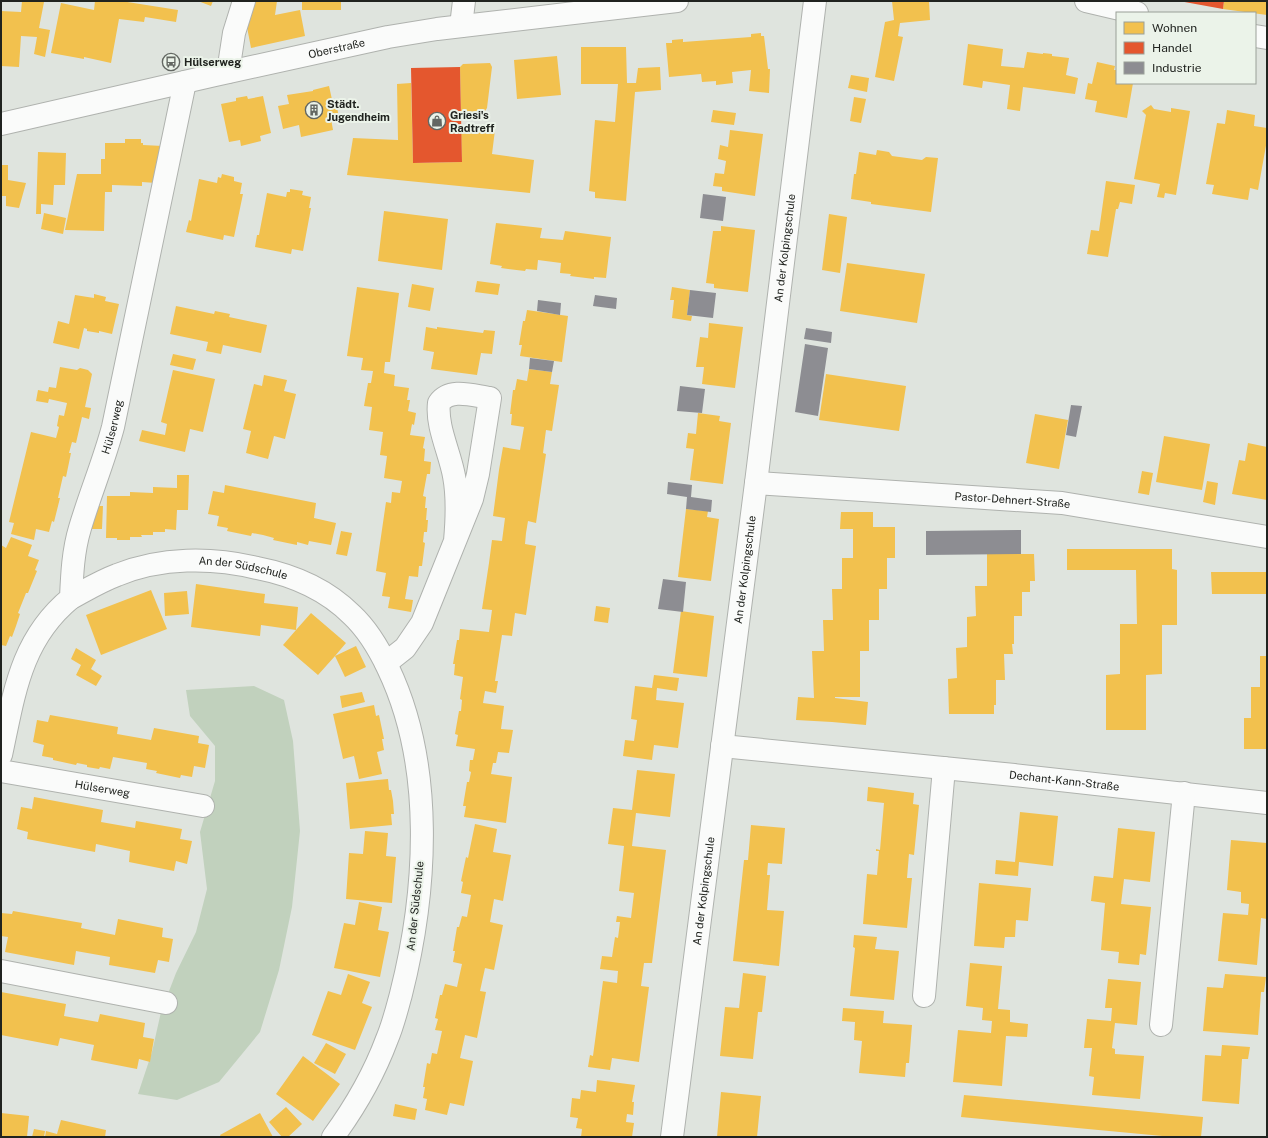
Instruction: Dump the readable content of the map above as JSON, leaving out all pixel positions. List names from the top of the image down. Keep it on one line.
{"streets":{"street":["Oberstraße","An der Kolpingschule","Hülserweg","Pastor-Dehnert-Straße","An der Südschule","Dechant-Kann-Straße"]},"crossings":[["Oberstraße","Hülserweg"],["An der Kolpingschule","Pastor-Dehnert-Straße"],["An der Kolpingschule","Dechant-Kann-Straße"],["Hülserweg","An der Südschule"]],"places":{"bus stop":["Hülserweg"],"building":["Städt. Jugendheim"],"shop":["Griesi's Radtreff"]},"legend":["Wohnen","Handel","Industrie"]}
